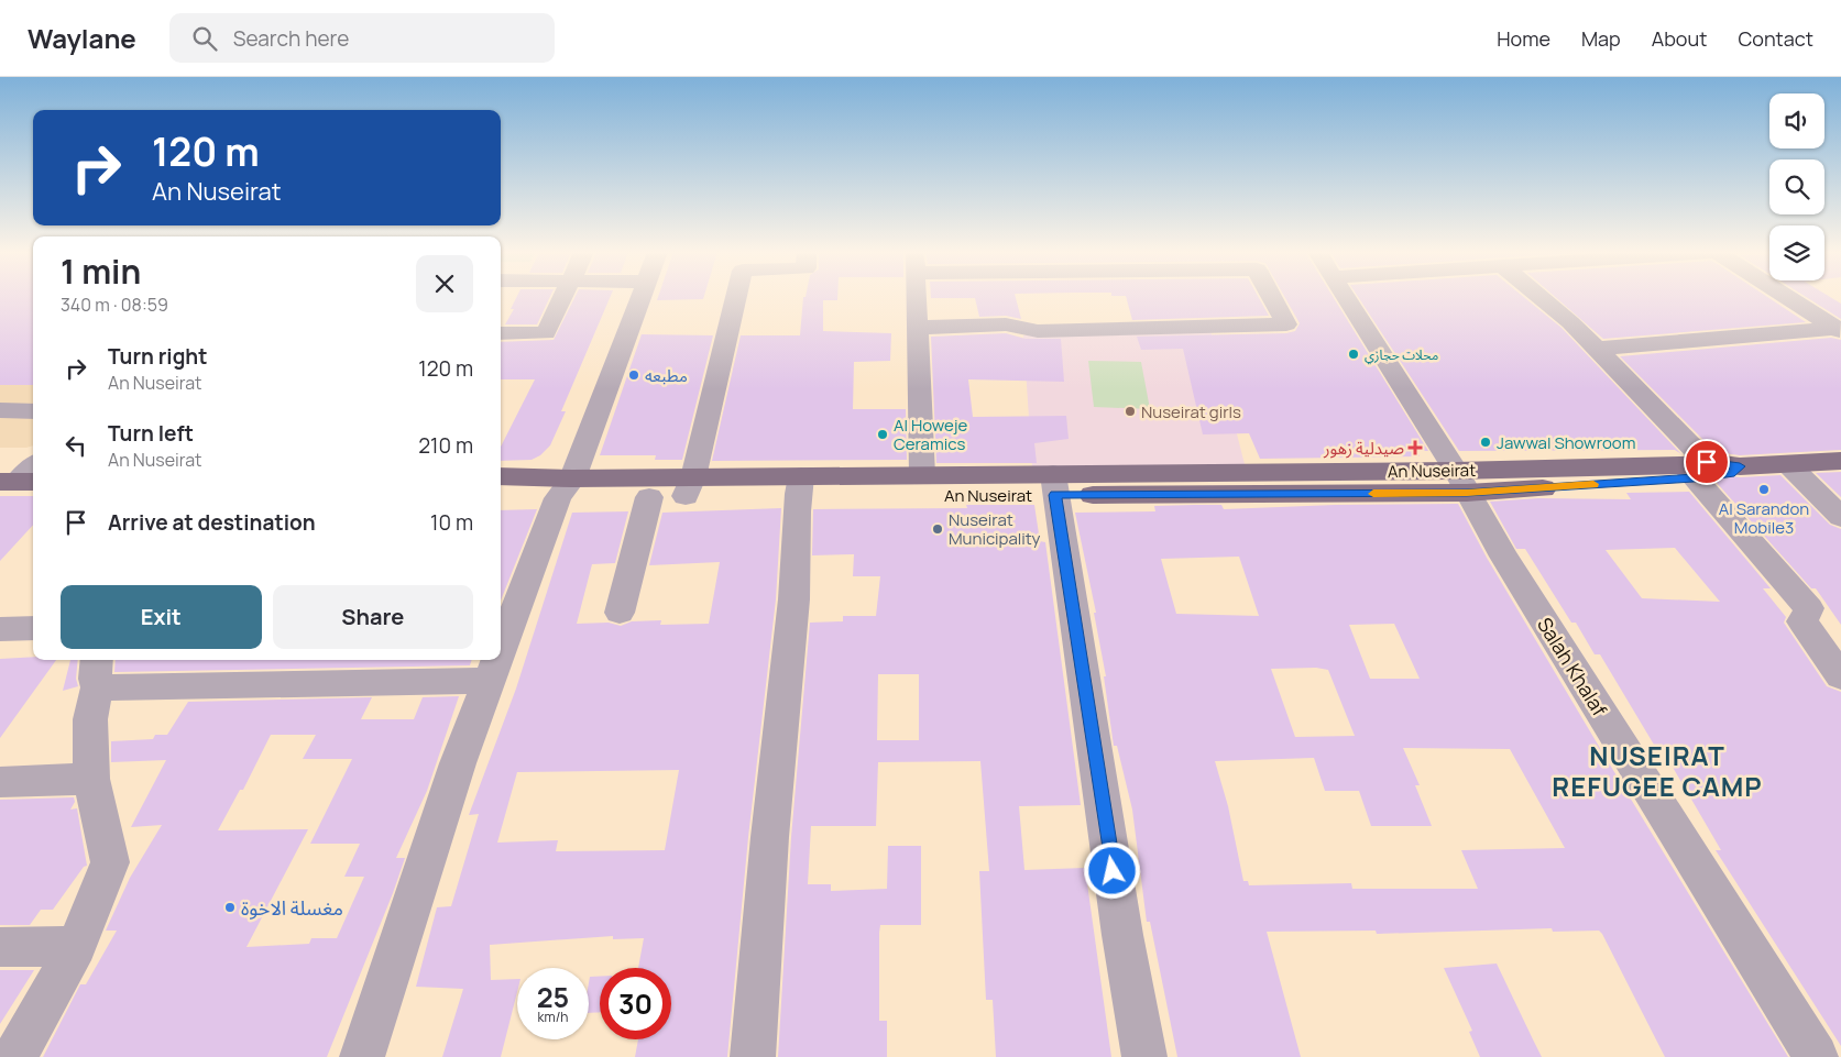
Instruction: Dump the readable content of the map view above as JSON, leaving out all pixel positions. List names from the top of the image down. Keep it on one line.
{"streets":{"main road":["An Nuseirat"],"street":["Salah Khalaf"]},"crossings":[["An Nuseirat","Salah Khalaf"]],"districts":["NUSEIRAT REFUGEE CAMP"],"places":{"other":["محلات حجازي","مطبعه","Nuseirat girls","Al Howeje Ceramics","Jawwal Showroom","Al Sarandon Mobile3","Nuseirat Municipality","مغسلة الاخوة"],"health":["صيدلية زهور"]},"page":{"header":"Waylane","search":"Search here","nav":["Home","Map","About","Contact"],"turn":["120 m","An Nuseirat"],"heading":["1 min","340 m · 08:59"],"list":[{"name":"Turn right","note":"An Nuseirat","value":"120 m"},{"name":"Turn left","note":"An Nuseirat","value":"210 m"},{"name":"Arrive at destination","value":"10 m"}],"buttons":["Exit","Share"],"speed":"25 km/h","limit":"30"}}
